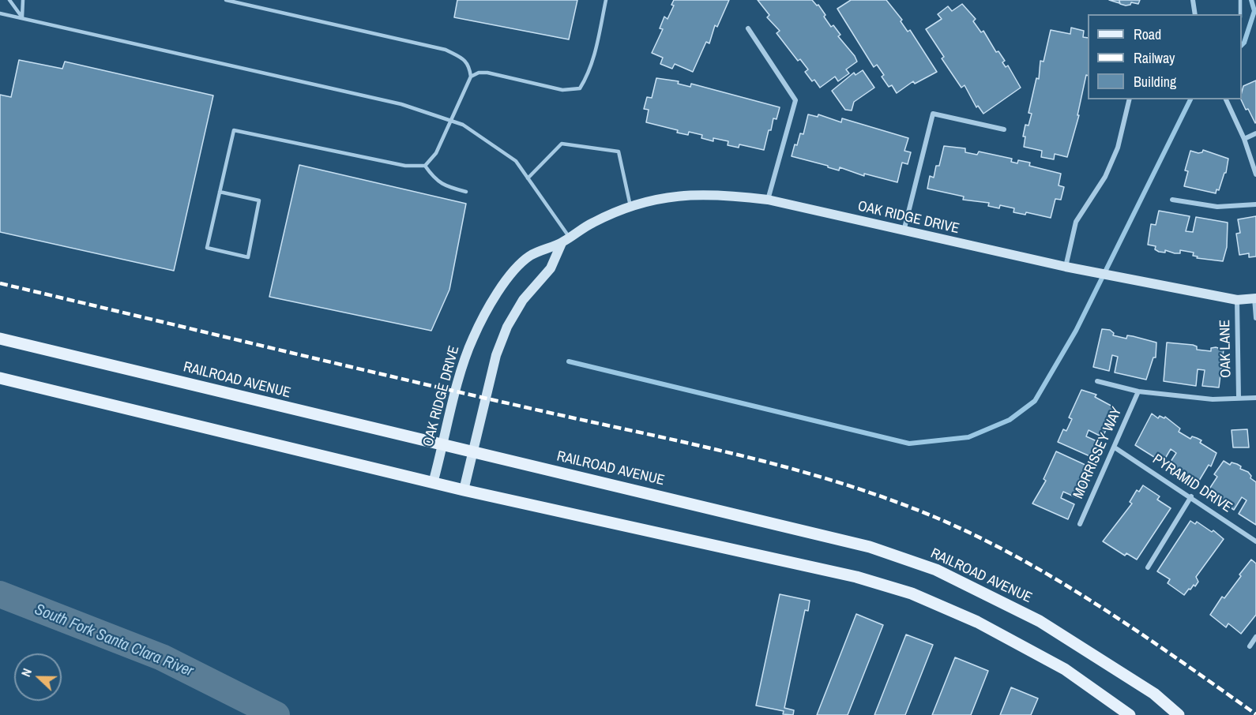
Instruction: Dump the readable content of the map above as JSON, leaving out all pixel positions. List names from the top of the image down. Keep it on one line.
{"streets":{"main road":["OAK RIDGE DRIVE","RAILROAD AVENUE"],"street":["OAK LANE","MORRISSEY WAY","PYRAMID DRIVE"]},"crossings":[["OAK RIDGE DRIVE","OAK LANE"],["OAK RIDGE DRIVE","RAILROAD AVENUE"],["MORRISSEY WAY","PYRAMID DRIVE"]],"water":["South Fork Santa Clara River"],"legend":["Road","Railway","Building"],"north":"left"}
